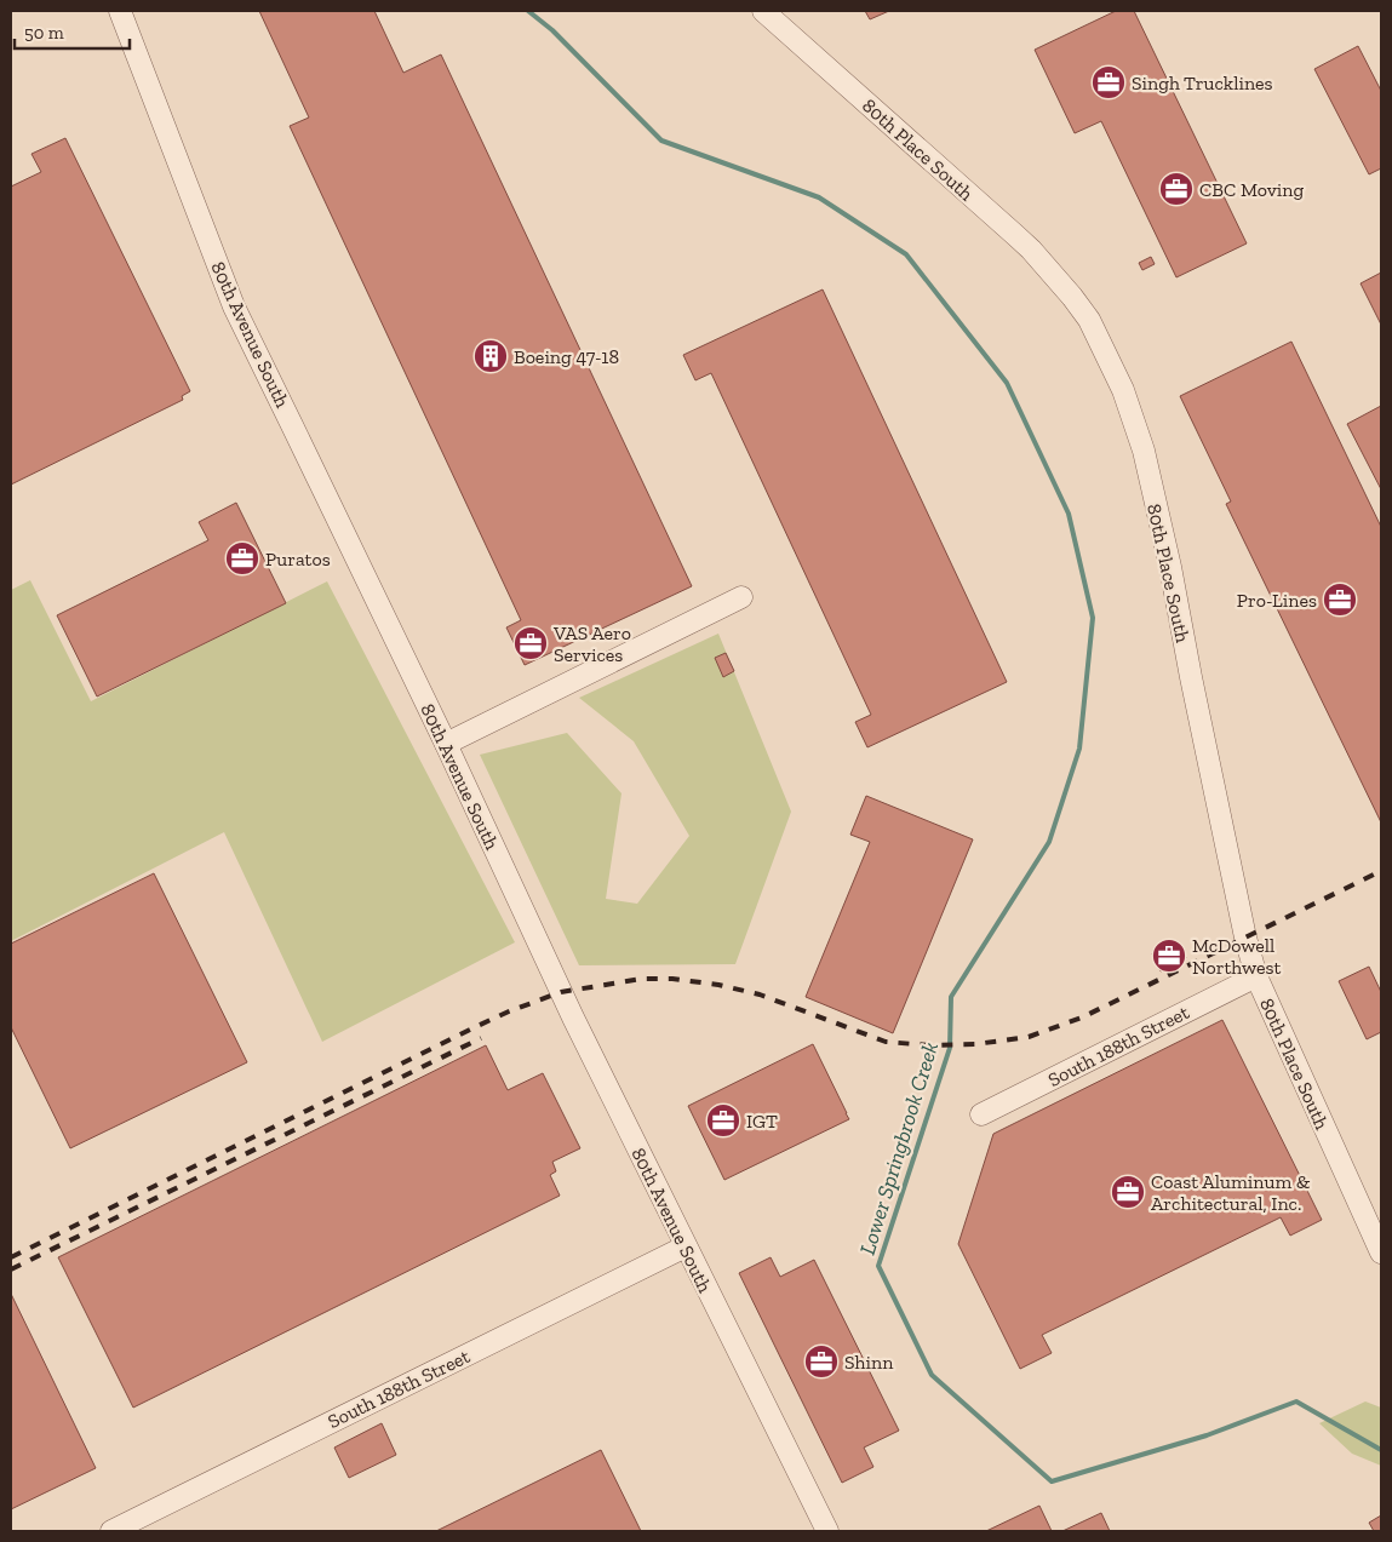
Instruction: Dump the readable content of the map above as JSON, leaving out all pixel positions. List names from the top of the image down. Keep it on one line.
{"streets":{"street":["80th Place South","80th Avenue South","South 188th Street"]},"crossings":[["80th Place South","South 188th Street"],["80th Avenue South","South 188th Street"]],"water":["Lower Springbrook Creek"],"places":{"office":["Singh Trucklines","CBC Moving","Puratos","Pro-Lines","VAS Aero Services","McDowell Northwest","IGT","Coast Aluminum & Architectural, Inc.","Shinn"],"building":["Boeing 47-18"]},"scale_bar":"50 m"}
